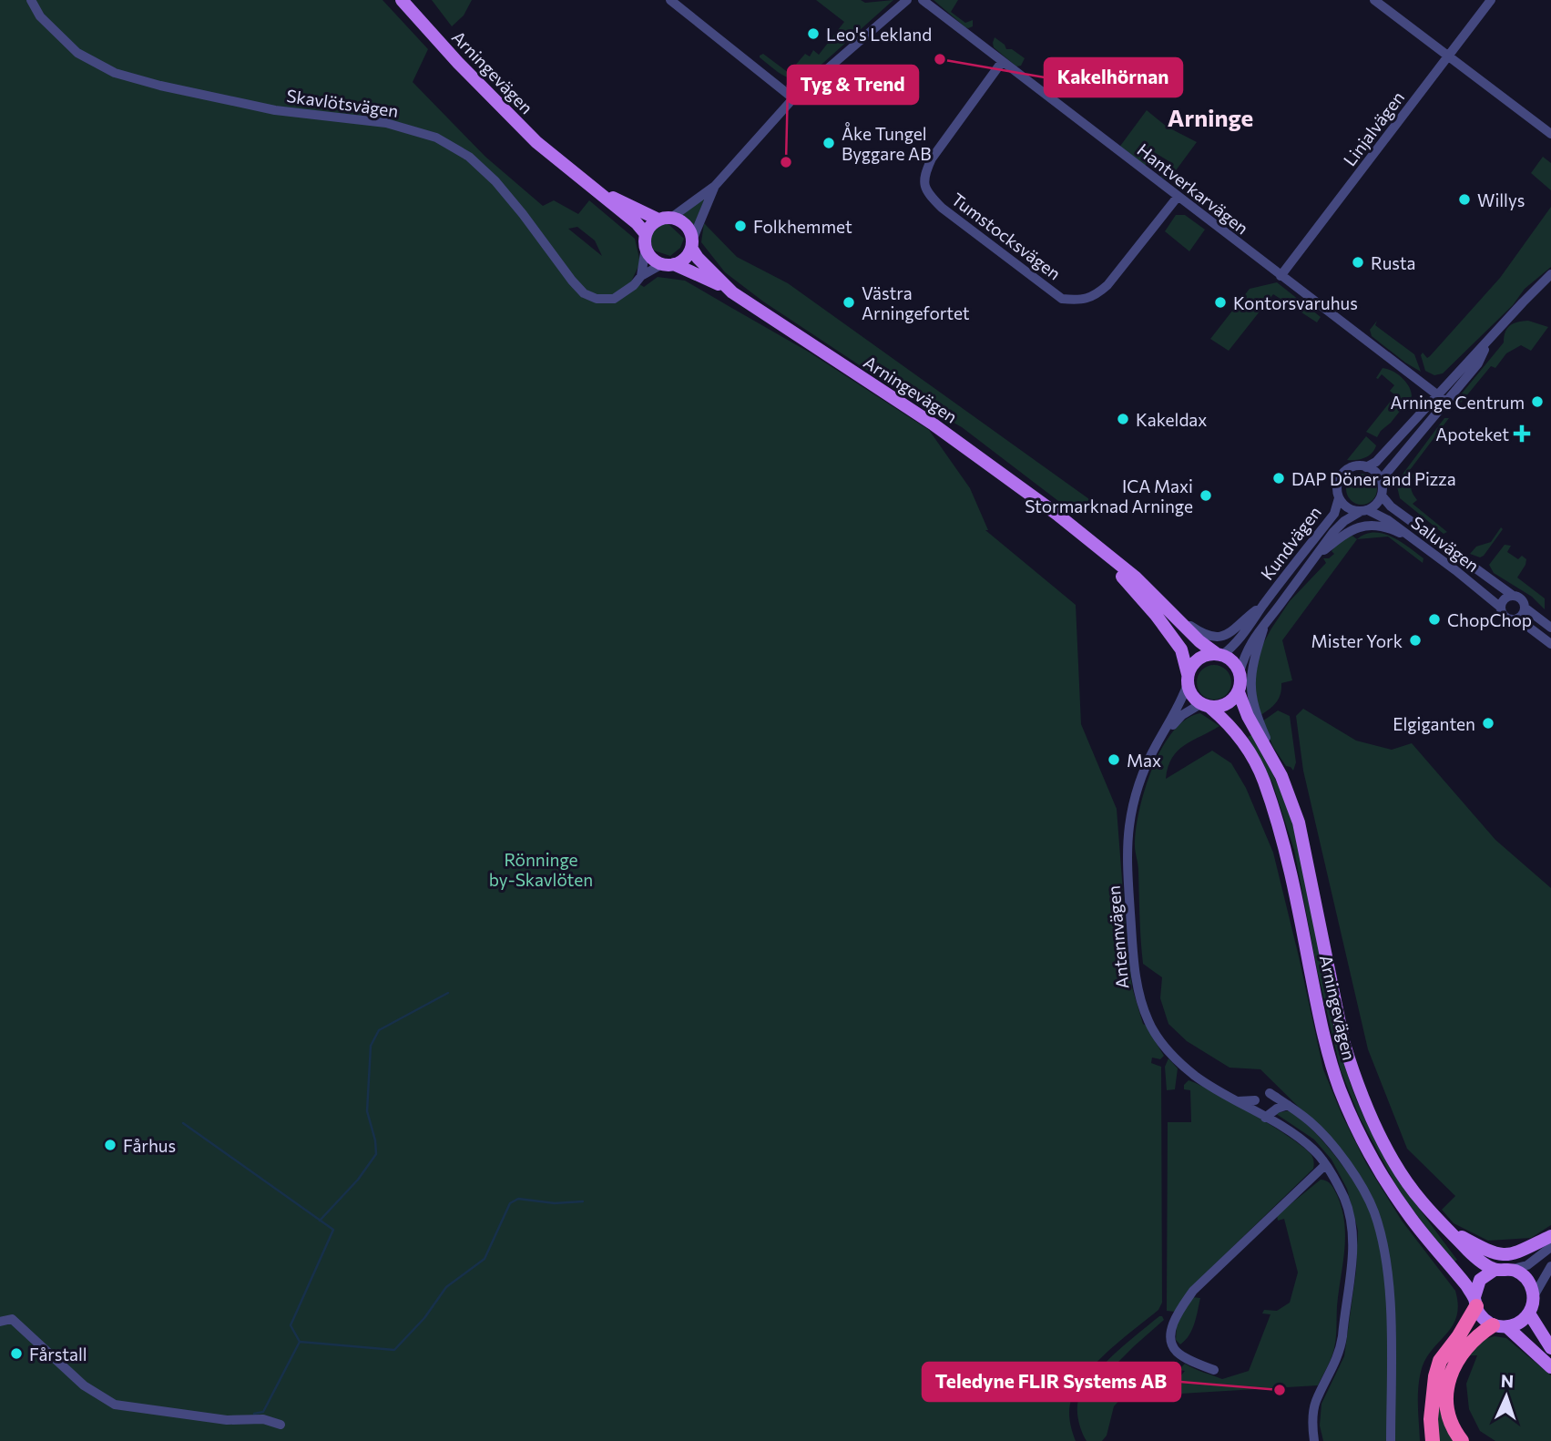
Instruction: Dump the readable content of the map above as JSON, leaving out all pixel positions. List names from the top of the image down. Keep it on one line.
{"streets":{"main road":["Arningevägen"],"street":["Skavlötsvägen","Linjalvägen","Hantverkarvägen","Tumstocksvägen","Kundvägen","Saluvägen","Antennvägen"]},"crossings":[["Arningevägen","Skavlötsvägen"],["Arningevägen","Kundvägen"],["Arningevägen","Antennvägen"],["Linjalvägen","Hantverkarvägen"],["Hantverkarvägen","Tumstocksvägen"],["Kundvägen","Saluvägen"],["Kundvägen","Antennvägen"]],"districts":["Arninge"],"parks":["Rönninge by-Skavlöten"],"places":{"other":["Leo's Lekland","Kakelhörnan","Åke Tungel Byggare AB","Tyg & Trend","Willys","Folkhemmet","Rusta","Västra Arningefortet","Kontorsvaruhus","Arninge Centrum","Kakeldax","DAP Döner and Pizza","ICA Maxi Stormarknad Arninge","ChopChop","Mister York","Elgiganten","Max","Fårhus","Fårstall","Teledyne FLIR Systems AB"],"health":["Apoteket"]},"north":"top"}
